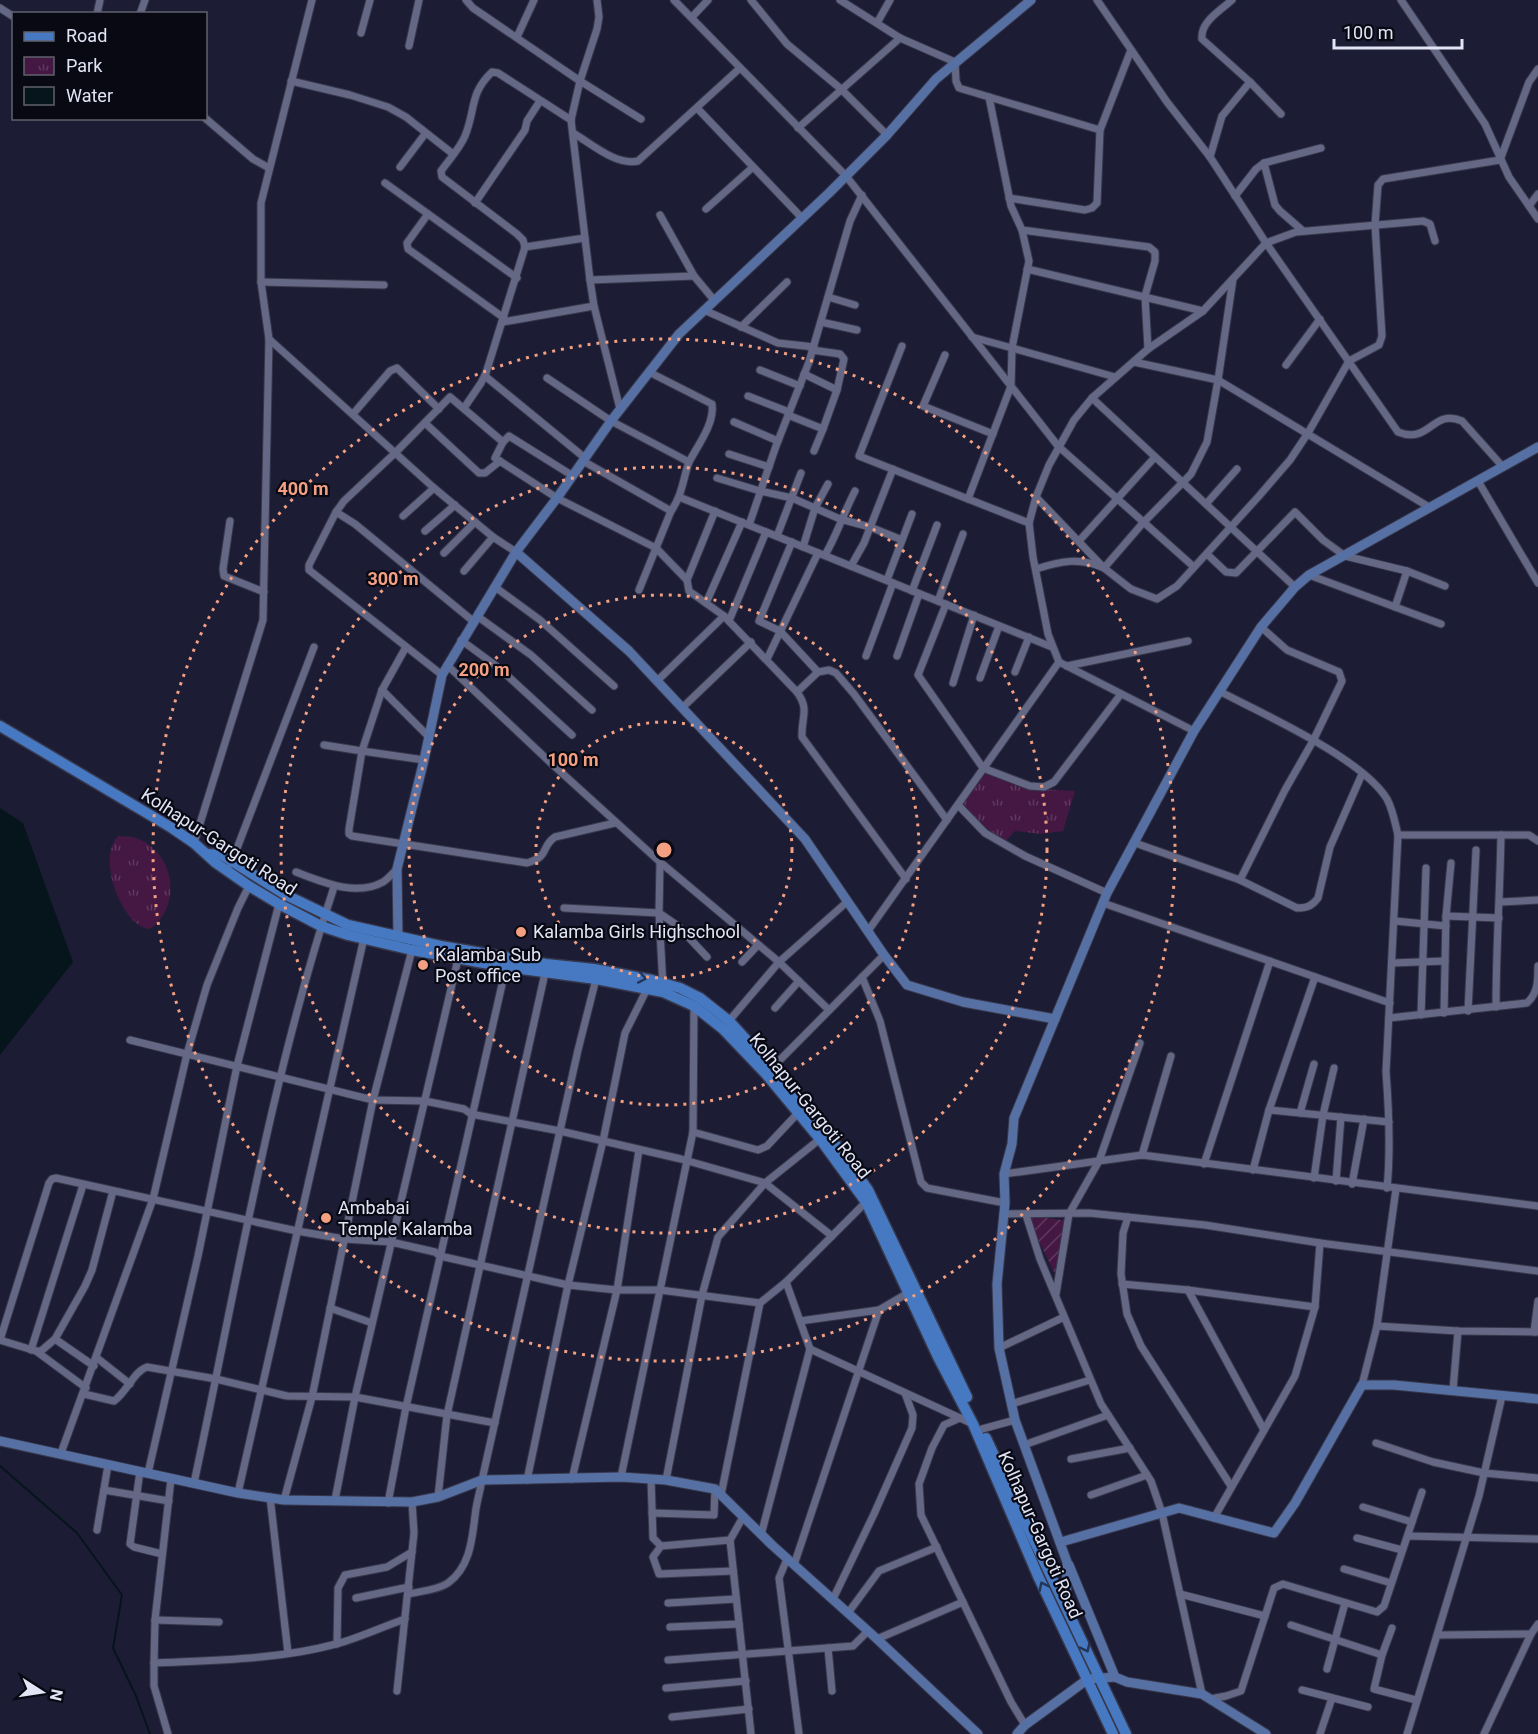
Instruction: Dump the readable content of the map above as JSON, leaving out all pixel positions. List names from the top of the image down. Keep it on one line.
{"streets":{"main road":["Kolhapur-Gargoti Road"]},"places":["Kalamba Girls Highschool","Kalamba Sub Post office","Ambabai Temple Kalamba"],"legend":["Road","Park","Water"],"scale_bar":"100 m","north":"right","rings":["400 m","300 m","200 m","100 m"]}
